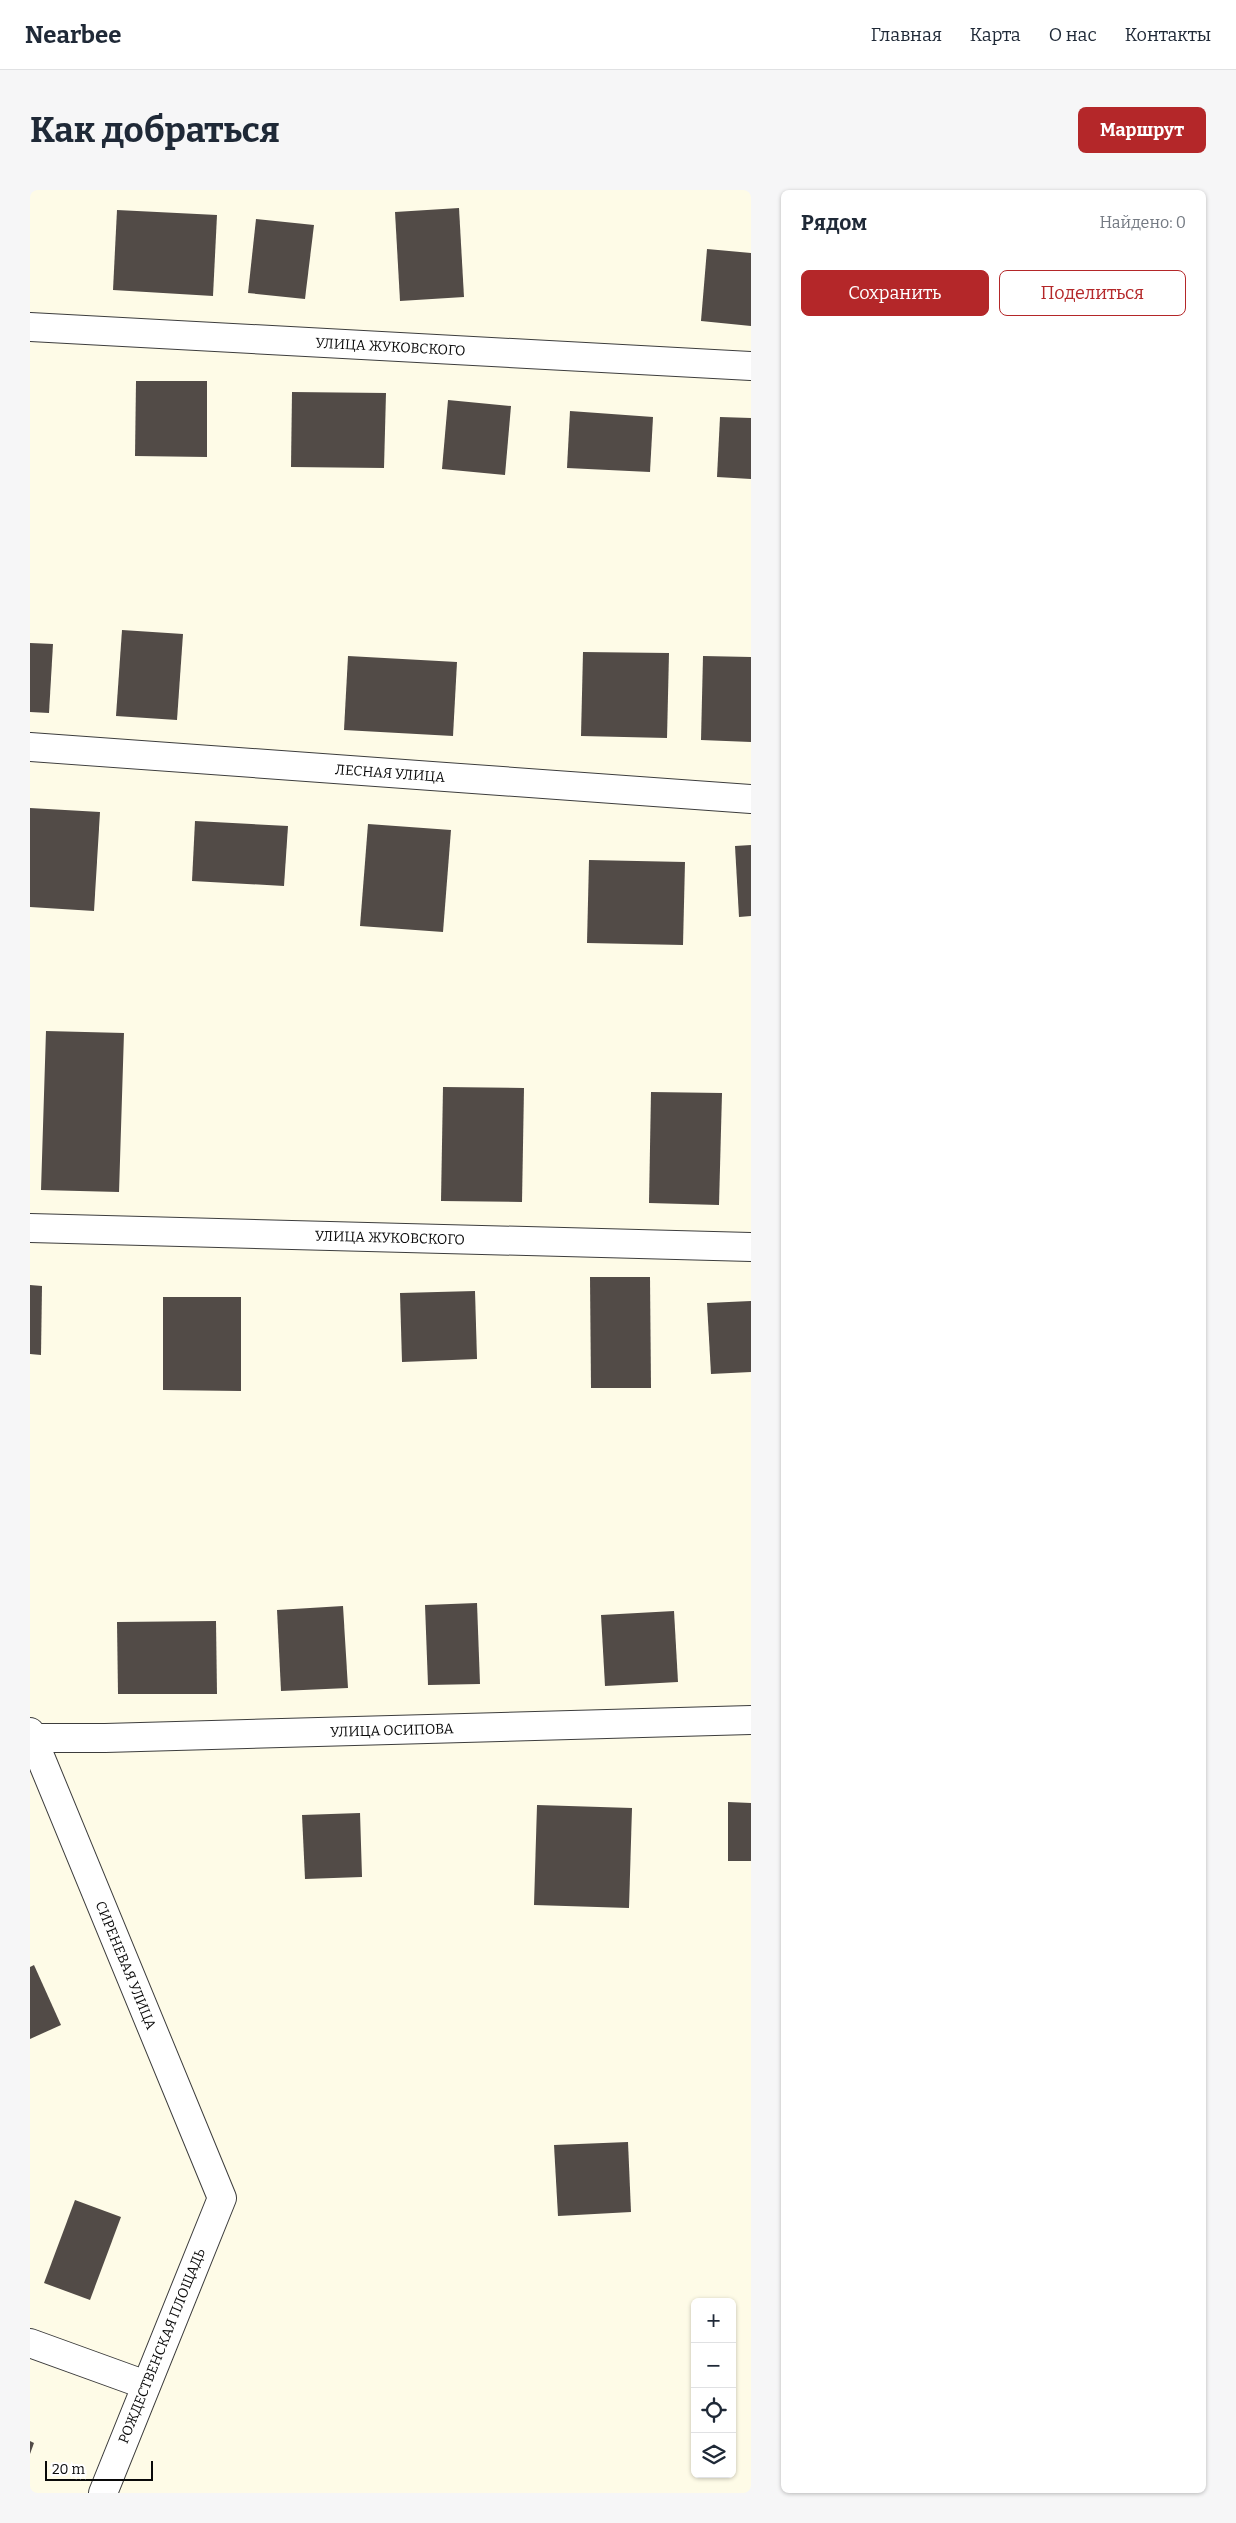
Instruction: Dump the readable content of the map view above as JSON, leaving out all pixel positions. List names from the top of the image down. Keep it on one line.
{"streets":{"street":["УЛИЦА ЖУКОВСКОГО","ЛЕСНАЯ УЛИЦА","УЛИЦА ОСИПОВА","СИРЕНЕВАЯ УЛИЦА","РОЖДЕСТВЕНСКАЯ ПЛОЩАДЬ"]},"crossings":[["УЛИЦА ОСИПОВА","СИРЕНЕВАЯ УЛИЦА"],["СИРЕНЕВАЯ УЛИЦА","РОЖДЕСТВЕНСКАЯ ПЛОЩАДЬ"]],"scale_bar":"20 m","page":{"header":"Nearbee","nav":["Главная","Карта","О нас","Контакты"],"buttons":["Маршрут",["Сохранить","Поделиться"]],"title":"Как добраться","heading":["Рядом","Найдено: 0"],"map_buttons":["+","−"],"scale":"20 m"}}
